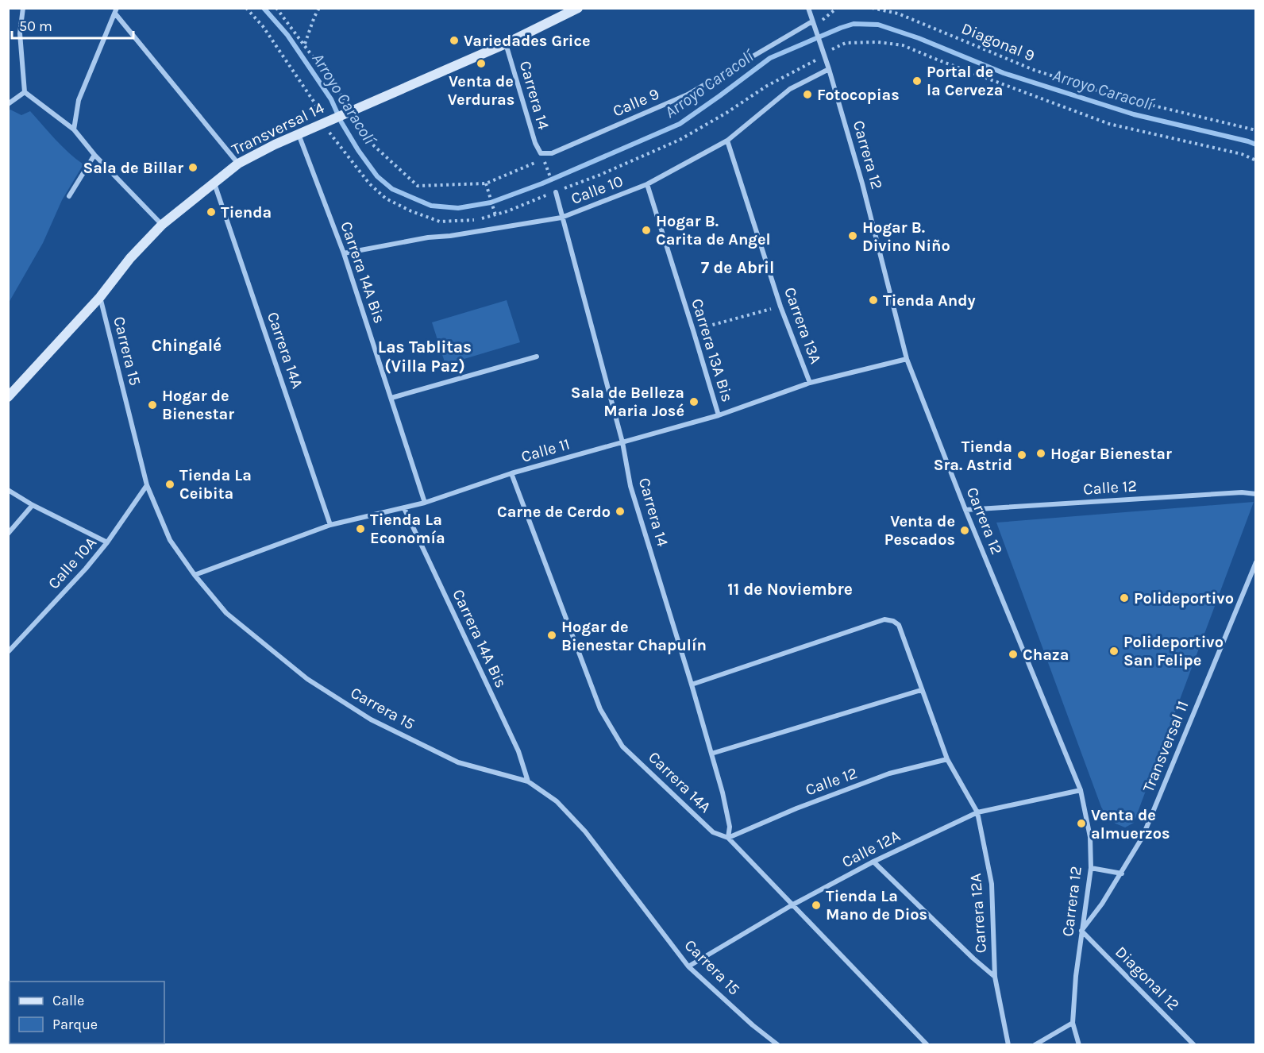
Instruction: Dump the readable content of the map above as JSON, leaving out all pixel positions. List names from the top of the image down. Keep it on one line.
{"streets":{"street":["Carrera 14","Calle 9","Transversal 14","Carrera 12","Calle 10","Carrera 14A Bis","Carrera 13A","Carrera 14A","Carrera 13A Bis","Carrera 15","Calle 11","Calle 12","Calle 10A","Transversal 11","Calle 12A","Carrera 12A","Diagonal 12"],"path":["Diagonal 9"]},"crossings":[["Carrera 14","Calle 9"],["Carrera 14","Transversal 14"],["Carrera 14","Calle 10"],["Carrera 14","Carrera 14A"],["Carrera 14","Calle 11"],["Carrera 14","Calle 12"],["Carrera 14","Carrera 12A"],["Calle 9","Carrera 12"],["Transversal 14","Carrera 14A Bis"],["Transversal 14","Carrera 14A"],["Transversal 14","Carrera 15"],["Carrera 12","Calle 10"],["Carrera 12","Calle 11"],["Carrera 12","Calle 12"],["Carrera 12","Transversal 11"],["Carrera 12","Calle 12A"],["Carrera 12","Diagonal 12"],["Calle 10","Carrera 14A Bis"],["Calle 10","Carrera 13A"],["Calle 10","Carrera 13A Bis"],["Carrera 14A Bis","Carrera 15"],["Carrera 14A Bis","Calle 11"],["Carrera 13A","Calle 11"],["Carrera 14A","Calle 11"],["Carrera 14A","Calle 12"],["Carrera 14A","Calle 12A"],["Carrera 13A Bis","Calle 11"],["Carrera 15","Calle 11"],["Carrera 15","Calle 10A"],["Carrera 15","Calle 12A"],["Calle 12","Carrera 12A"],["Transversal 11","Diagonal 12"],["Calle 12A","Carrera 12A"]],"districts":["7 de Abril","Chingalé","Las Tablitas (Villa Paz)","11 de Noviembre"],"water":["Arroyo Caracolí"],"places":["Variedades Grice","Venta de Verduras","Portal de la Cerveza","Fotocopias","Sala de Billar","Tienda","Hogar B. Carita de Angel","Hogar B. Divino Niño","Tienda Andy","Sala de Belleza Maria José","Hogar de Bienestar","Hogar Bienestar","Tienda Sra. Astrid","Tienda La Ceibita","Carne de Cerdo","Tienda La Economía","Venta de Pescados","Polideportivo","Hogar de Bienestar Chapulín","Polideportivo San Felipe","Chaza","Venta de almuerzos","Tienda La Mano de Dios"],"legend":["Calle","Parque"],"scale_bar":"50 m"}
